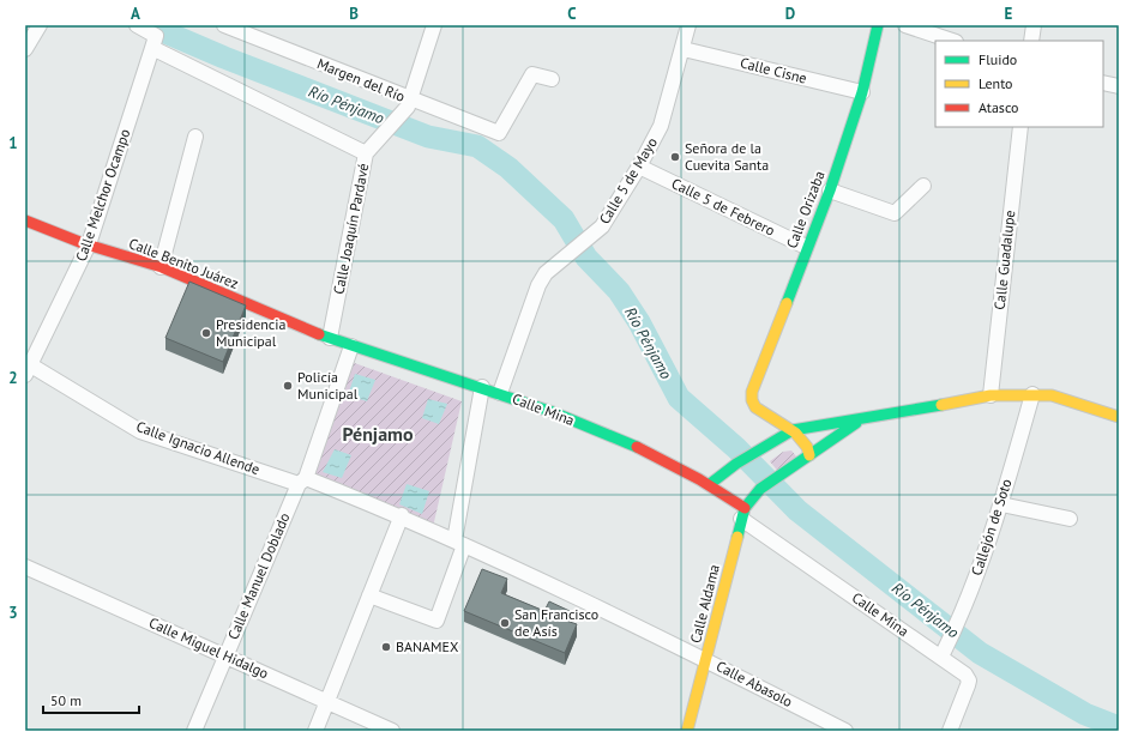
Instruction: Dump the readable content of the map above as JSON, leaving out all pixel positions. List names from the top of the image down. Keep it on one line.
{"streets":{"street":["Calle Cisne","Margen del Río","Calle 5 de Mayo","Calle Melchor Ocampo","Calle 5 de Febrero","Calle Orizaba","Calle Joaquín Pardavé","Calle Guadalupe","Calle Benito Juárez","Calle Mina","Calle Ignacio Allende","Callejón de Soto","Calle Manuel Doblado","Calle Aldama","Calle Miguel Hidalgo","Calle Abasolo"]},"crossings":[["Calle Cisne","Calle 5 de Mayo"],["Calle Cisne","Calle Orizaba"],["Margen del Río","Calle Joaquín Pardavé"],["Calle 5 de Mayo","Calle 5 de Febrero"],["Calle 5 de Mayo","Calle Mina"],["Calle Melchor Ocampo","Calle Benito Juárez"],["Calle Melchor Ocampo","Calle Ignacio Allende"],["Calle 5 de Febrero","Calle Orizaba"],["Calle Joaquín Pardavé","Calle Benito Juárez"],["Calle Joaquín Pardavé","Calle Mina"],["Calle Benito Juárez","Calle Mina"],["Calle Mina","Callejón de Soto"],["Calle Mina","Calle Manuel Doblado"],["Calle Mina","Calle Aldama"],["Calle Ignacio Allende","Calle Manuel Doblado"],["Calle Ignacio Allende","Calle Abasolo"],["Calle Manuel Doblado","Calle Miguel Hidalgo"],["Calle Aldama","Calle Abasolo"]],"districts":["Pénjamo"],"water":["Río Pénjamo"],"places":["Señora de la Cuevita Santa","Presidencia Municipal","Policía Municipal","San Francisco de Asís","BANAMEX"],"legend":["Fluido","Lento","Atasco"],"scale_bar":"50 m","grid":{"columns":["A","B","C","D","E"],"rows":["1","2","3"]}}
